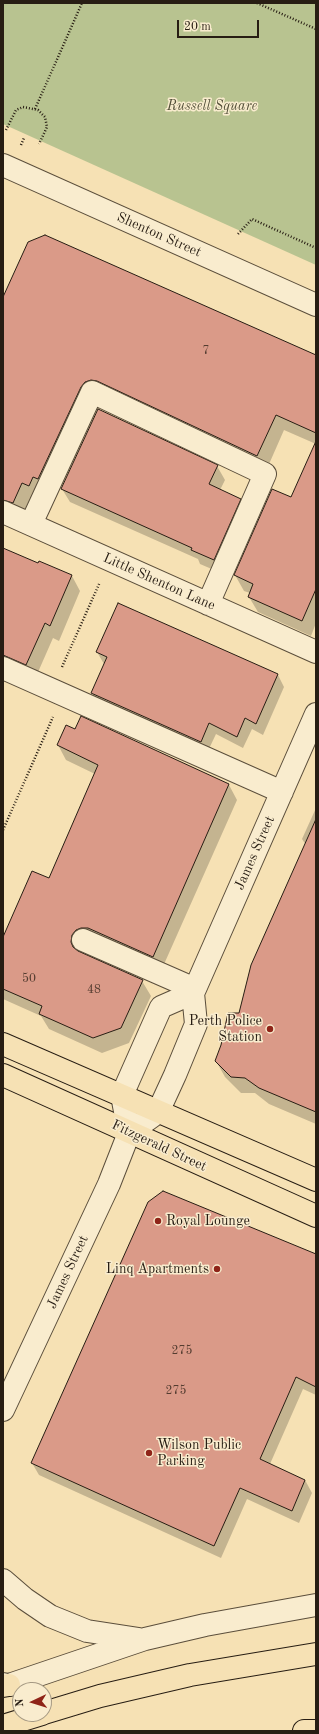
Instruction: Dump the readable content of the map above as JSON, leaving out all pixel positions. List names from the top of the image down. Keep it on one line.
{"streets":{"main road":["Fitzgerald Street"],"street":["Shenton Street","Little Shenton Lane","James Street"]},"crossings":[["James Street","Fitzgerald Street"]],"parks":["Russell Square"],"places":["Perth Police Station","Royal Lounge","Linq Apartments","Wilson Public Parking"],"house_numbers":["7","50","48","275","275"],"scale_bar":"20 m","north":"left"}
